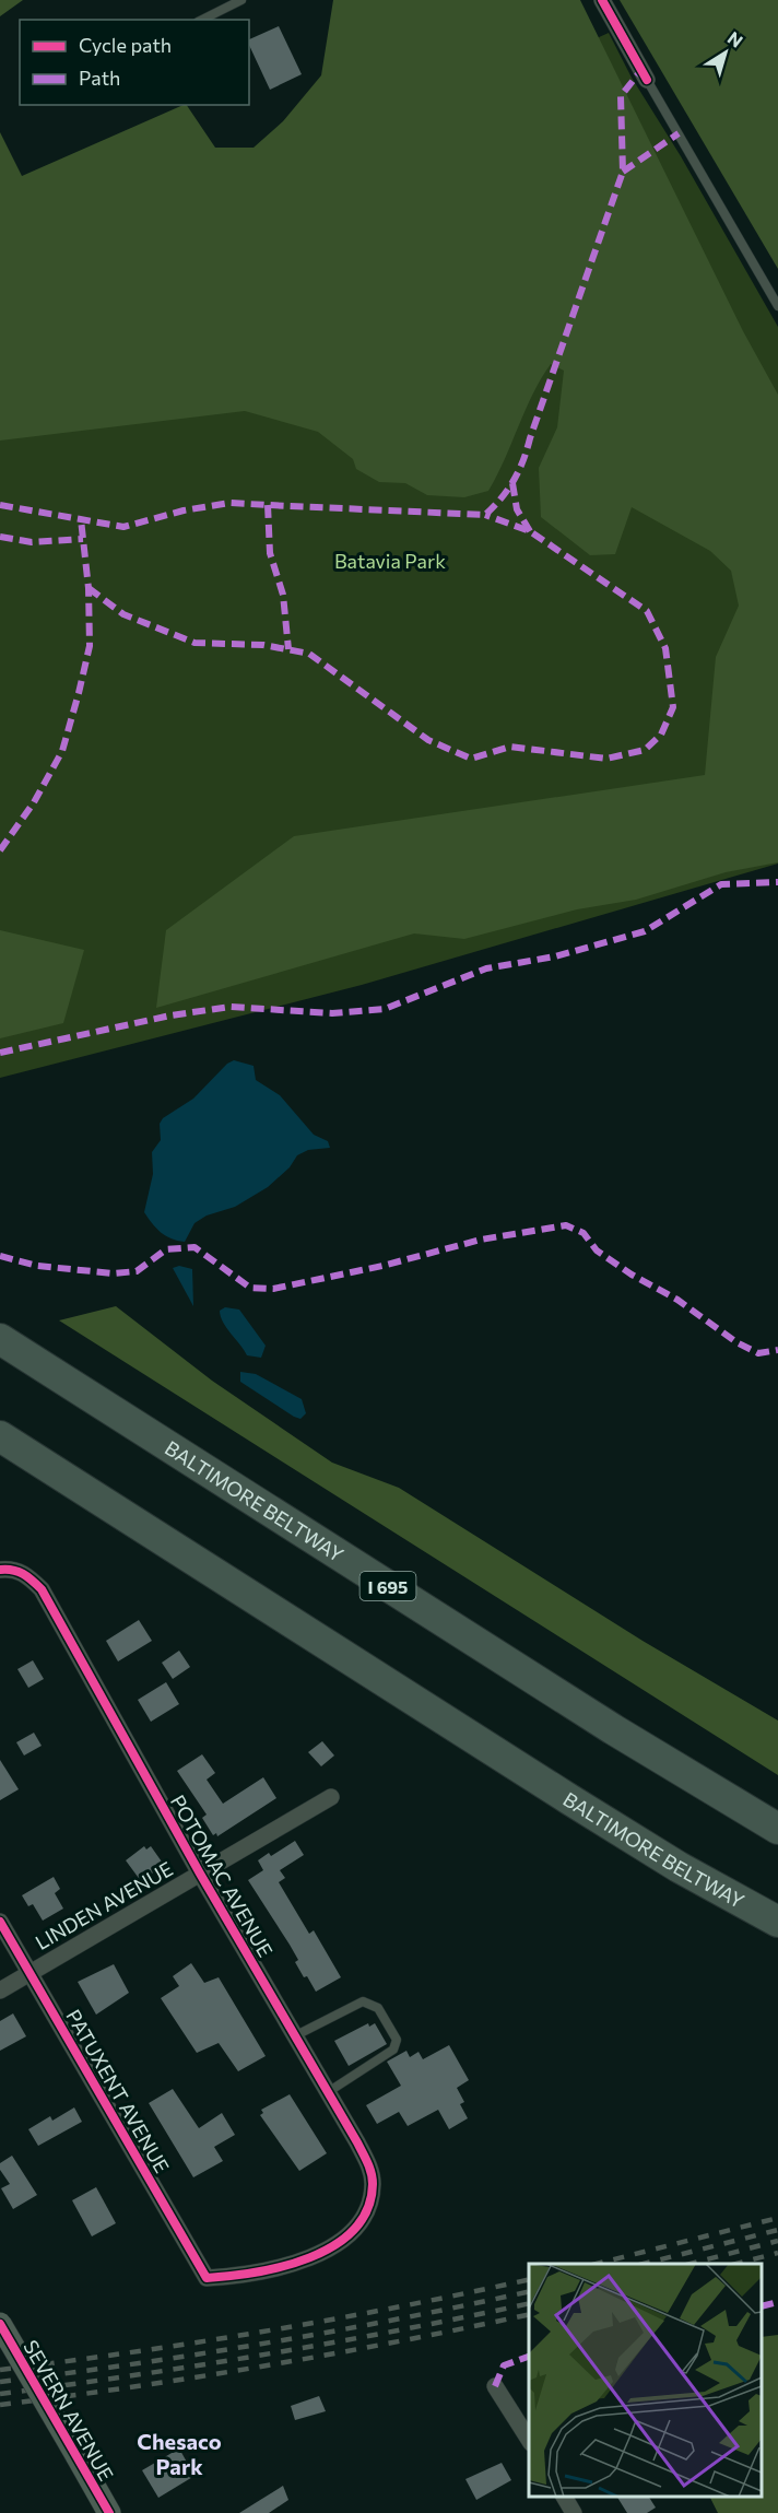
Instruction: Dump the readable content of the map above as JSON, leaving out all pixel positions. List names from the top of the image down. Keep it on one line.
{"streets":{"highway":["BALTIMORE BELTWAY","I 695"],"street":["POTOMAC AVENUE","LINDEN AVENUE","PATUXENT AVENUE","SEVERN AVENUE"]},"crossings":[["POTOMAC AVENUE","LINDEN AVENUE"],["POTOMAC AVENUE","PATUXENT AVENUE"],["LINDEN AVENUE","PATUXENT AVENUE"]],"districts":["Chesaco Park"],"parks":["Batavia Park"],"legend":["Cycle path","Path"],"north":"top right"}
